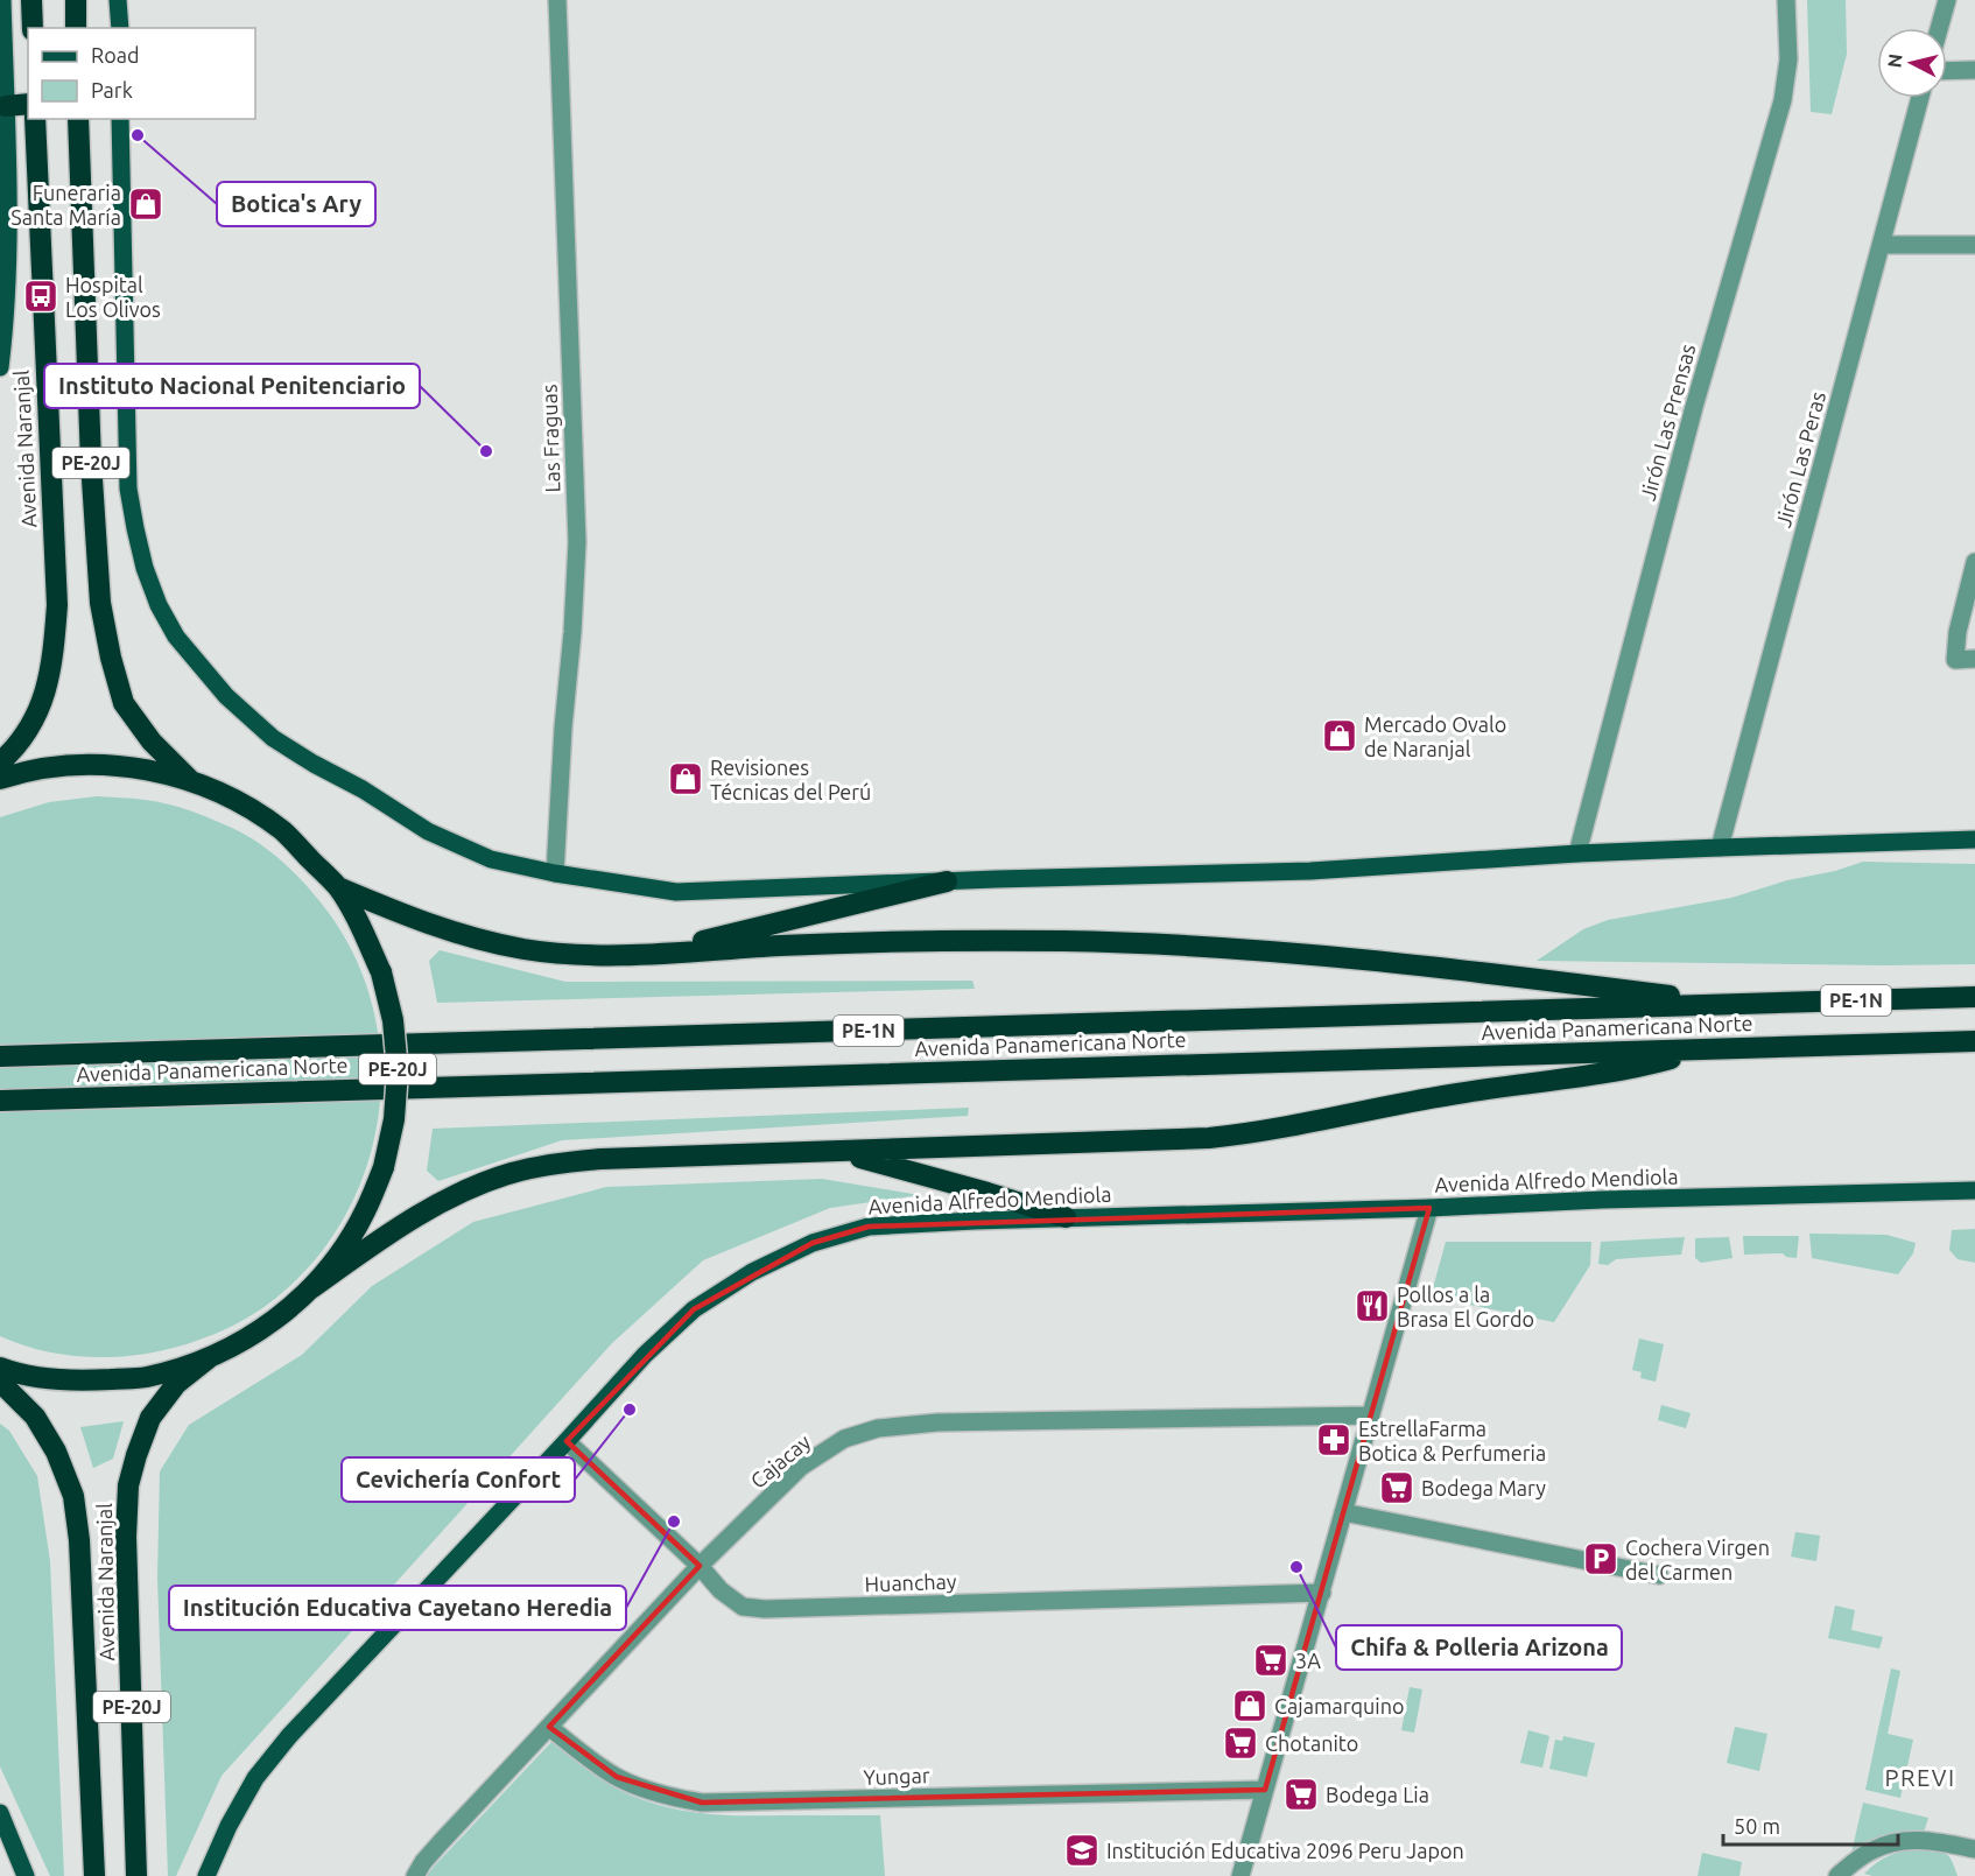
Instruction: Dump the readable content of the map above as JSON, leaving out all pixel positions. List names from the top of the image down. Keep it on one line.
{"streets":{"highway":["Avenida Naranjal","PE-20J","PE-1N","Avenida Panamericana Norte"],"main road":["Avenida Alfredo Mendiola"],"street":["Jirón Las Prensas","Las Fraguas","Jirón Las Peras","Cajacay","Huanchay","Yungar"]},"crossings":[["Avenida Naranjal","PE-20J"],["PE-1N","Avenida Panamericana Norte"],["Avenida Alfredo Mendiola","Huanchay"],["Cajacay","Huanchay"],["Cajacay","Yungar"]],"districts":["PREVI"],"places":{"other":["Botica's Ary","Instituto Nacional Penitenciario","Cevichería Confort","Institución Educativa Cayetano Heredia","Chifa & Polleria Arizona"],"shop":["Funeraria Santa María","Mercado Ovalo de Naranjal","Revisiones Técnicas del Perú","Cajamarquino"],"bus stop":["Hospital Los Olivos"],"restaurant":["Pollos a la Brasa El Gordo"],"pharmacy":["EstrellaFarma Botica & Perfumeria"],"supermarket":["Bodega Mary","3A","Chotanito","Bodega Lia"],"parking":["Cochera Virgen del Carmen"],"school or university":["Institución Educativa 2096 Peru Japon"]},"legend":["Road","Park"],"scale_bar":"50 m","north":"left"}
